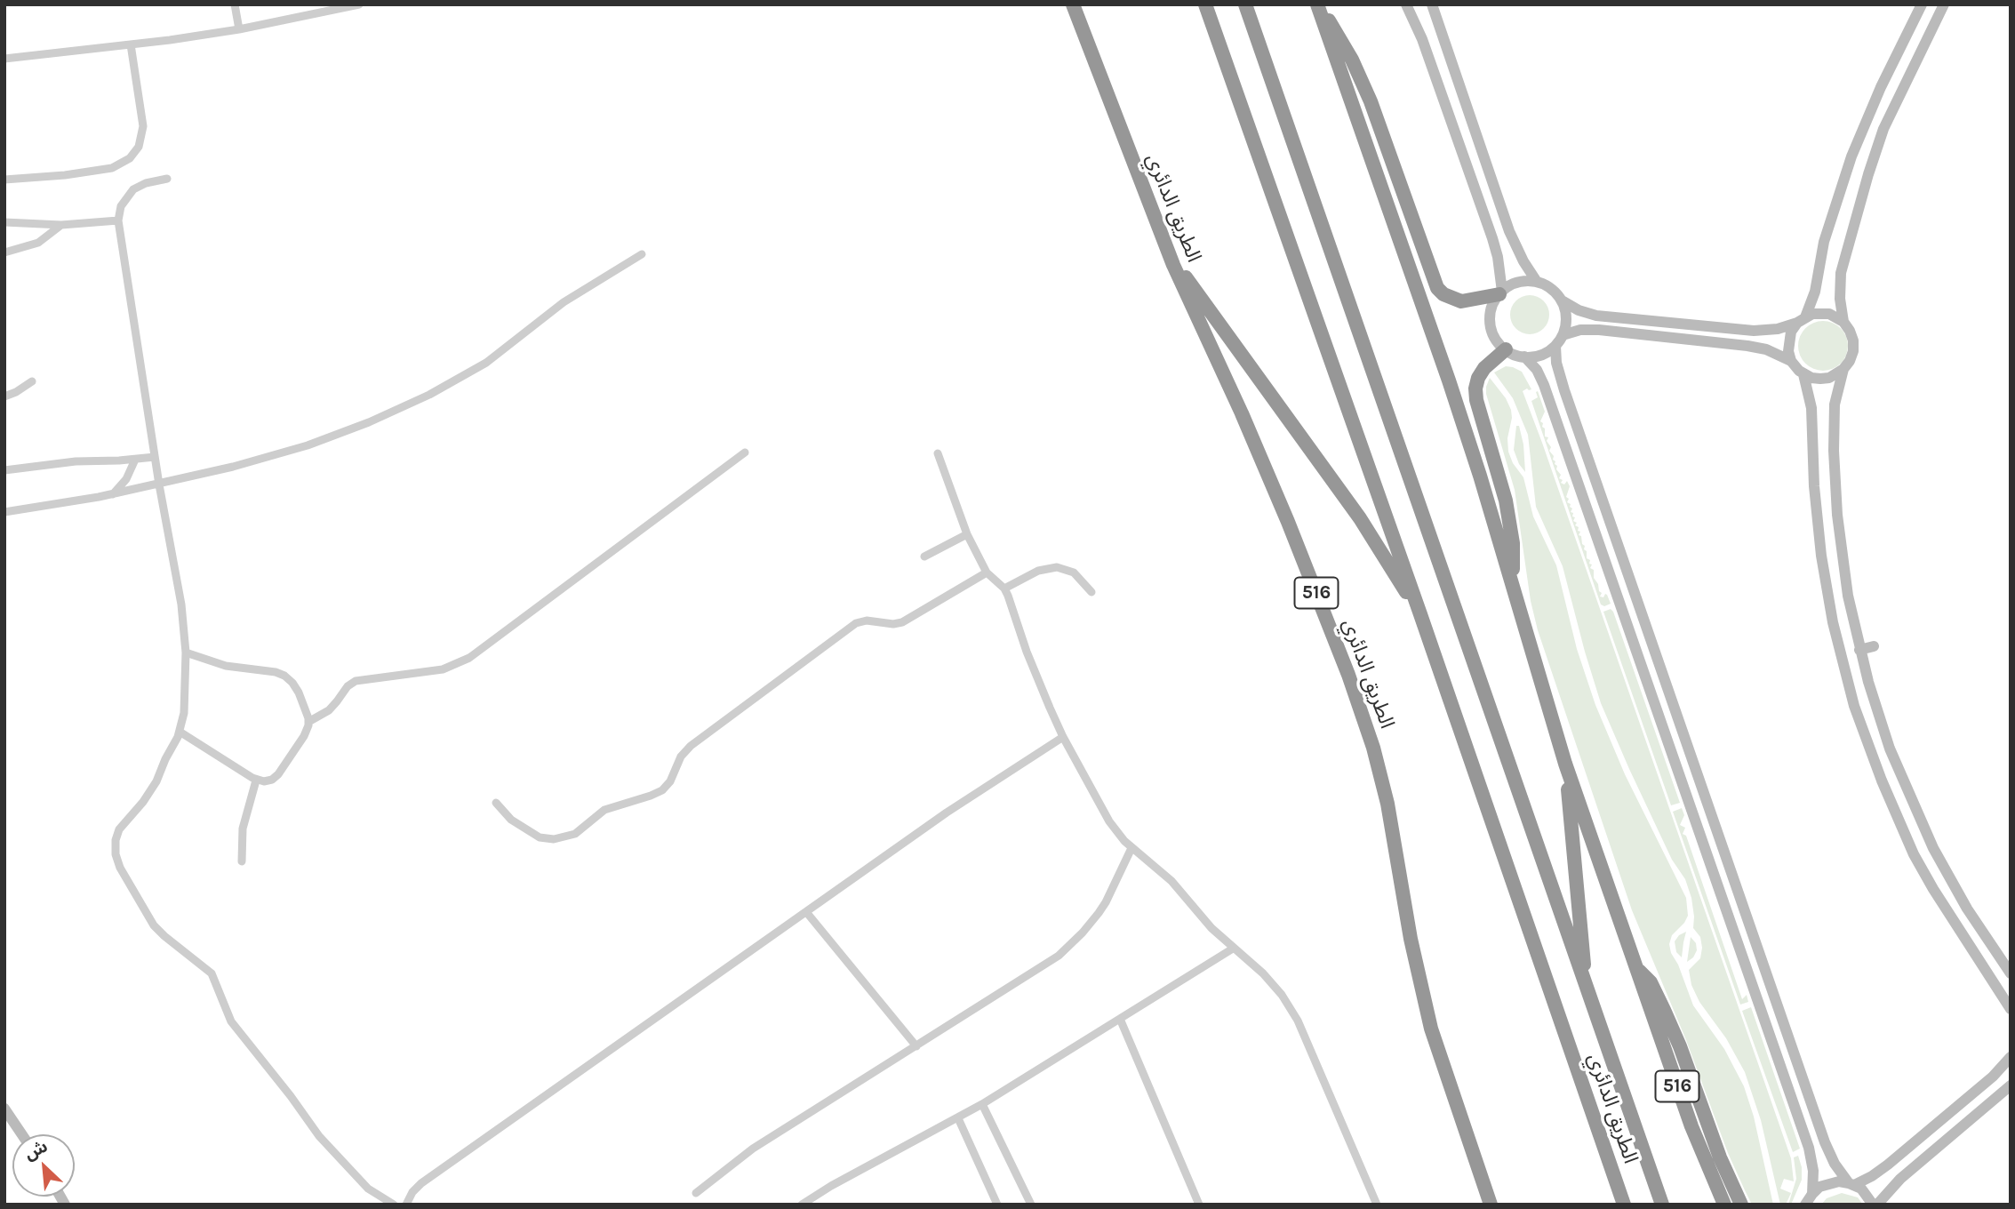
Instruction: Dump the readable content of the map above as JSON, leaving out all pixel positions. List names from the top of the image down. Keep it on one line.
{"streets":{"highway":["الطريق الدائري","516"]},"crossings":[["الطريق الدائري","516"]],"north":"top left"}
